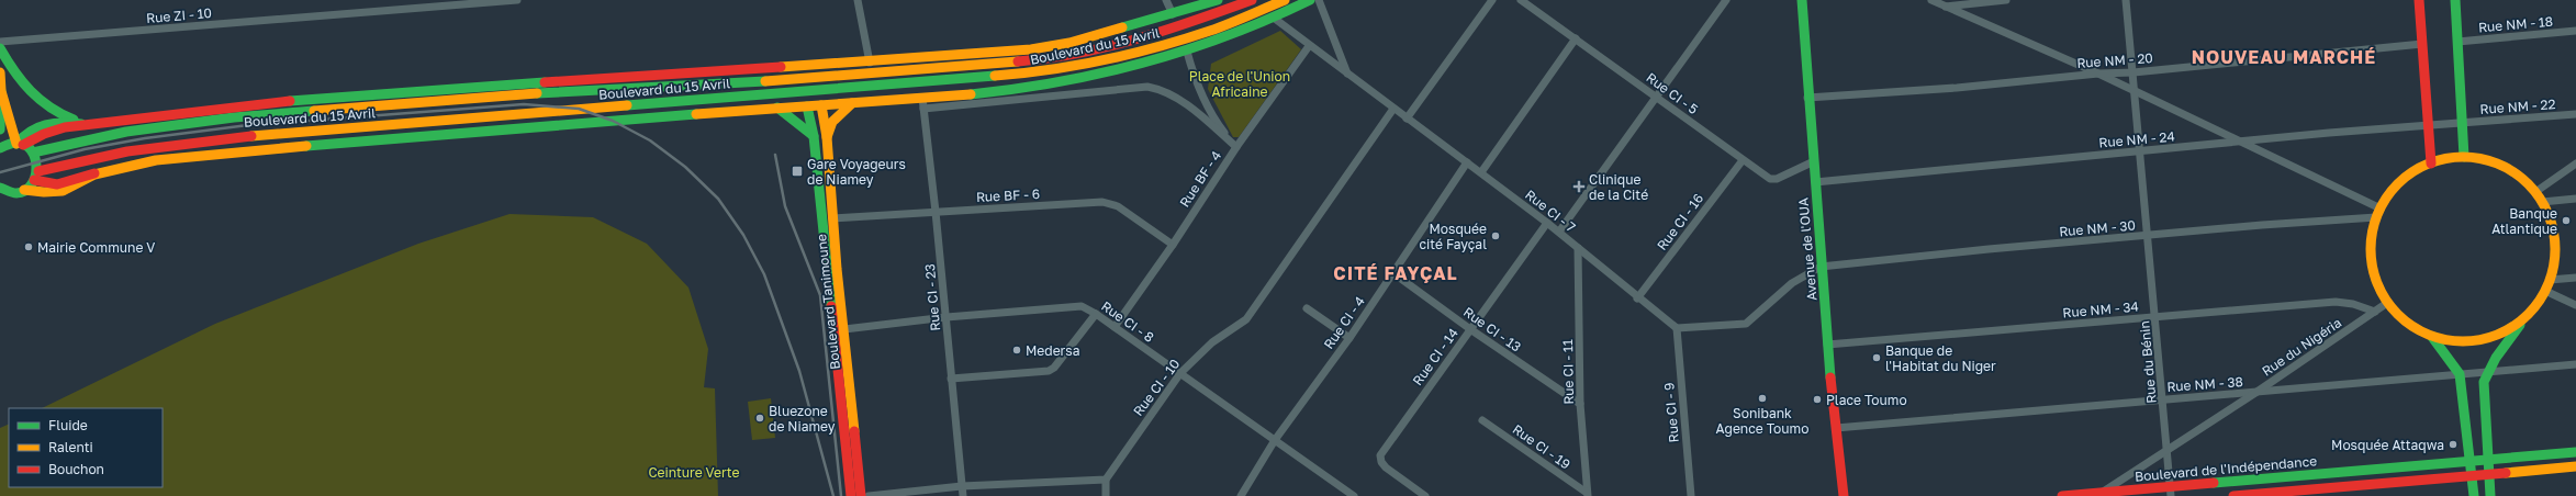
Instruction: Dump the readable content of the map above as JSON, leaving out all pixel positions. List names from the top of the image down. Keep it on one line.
{"streets":{"main road":["Boulevard du 15 Avril","Avenue de l'OUA","Boulevard Tanimoune","Boulevard de l'Indépendance"],"street":["Rue ZI - 10","Rue NM - 18","Rue NM - 20","Rue CI - 5","Rue NM - 22","Rue NM - 24","Rue BF - 4","Rue BF - 6","Rue CI - 7","Rue CI - 16","Rue NM - 30","Rue CI - 23","Rue NM - 34","Rue CI - 8","Rue CI - 4","Rue CI - 13","Rue du Nigéria","Rue CI - 14","Rue du Bénin","Rue CI - 11","Rue NM - 38","Rue CI - 10","Rue CI - 9","Rue CI - 19"]},"crossings":[["Boulevard du 15 Avril","Rue CI - 7"],["Boulevard du 15 Avril","Rue CI - 23"],["Boulevard du 15 Avril","Boulevard Tanimoune"],["Rue NM - 20","Avenue de l'OUA"],["Rue NM - 20","Rue du Bénin"],["Rue CI - 5","Rue CI - 16"],["Rue CI - 5","Avenue de l'OUA"],["Rue NM - 22","Rue NM - 24"],["Rue NM - 24","Avenue de l'OUA"],["Rue NM - 24","Rue du Bénin"],["Rue BF - 4","Rue BF - 6"],["Rue BF - 4","Rue CI - 7"],["Rue BF - 4","Rue CI - 8"],["Rue BF - 6","Rue CI - 23"],["Rue BF - 6","Boulevard Tanimoune"],["Rue CI - 7","Rue CI - 16"],["Rue CI - 7","Rue CI - 4"],["Rue CI - 7","Rue CI - 14"],["Rue CI - 7","Rue CI - 11"],["Rue CI - 7","Rue CI - 10"],["Rue CI - 7","Rue CI - 9"],["Rue NM - 30","Avenue de l'OUA"],["Rue NM - 30","Rue du Bénin"],["Avenue de l'OUA","Rue NM - 34"],["Avenue de l'OUA","Rue NM - 38"],["Rue CI - 23","Rue CI - 8"],["Boulevard Tanimoune","Rue CI - 8"],["Rue NM - 34","Rue du Nigéria"],["Rue NM - 34","Rue du Bénin"],["Rue CI - 8","Rue CI - 4"],["Rue CI - 8","Rue CI - 10"],["Rue CI - 4","Rue CI - 13"],["Rue CI - 13","Rue CI - 14"],["Rue CI - 13","Rue CI - 11"],["Rue du Nigéria","Rue du Bénin"],["Rue du Nigéria","Rue NM - 38"],["Rue du Nigéria","Boulevard de l'Indépendance"],["Rue du Bénin","Rue NM - 38"],["Rue du Bénin","Boulevard de l'Indépendance"],["Rue CI - 11","Rue CI - 19"]],"districts":["NOUVEAU MARCHÉ","CITÉ FAYÇAL"],"parks":["Place de l'Union Africaine","Ceinture Verte"],"places":{"transit":["Gare Voyageurs de Niamey"],"health":["Clinique de la Cité"],"other":["Banque Atlantique","Mosquée cité Fayçal","Mairie Commune V","Medersa","Banque de l'Habitat du Niger","Sonibank Agence Toumo","Place Toumo","Bluezone de Niamey","Mosquée Attaqwa"]},"legend":["Fluide","Ralenti","Bouchon"]}
